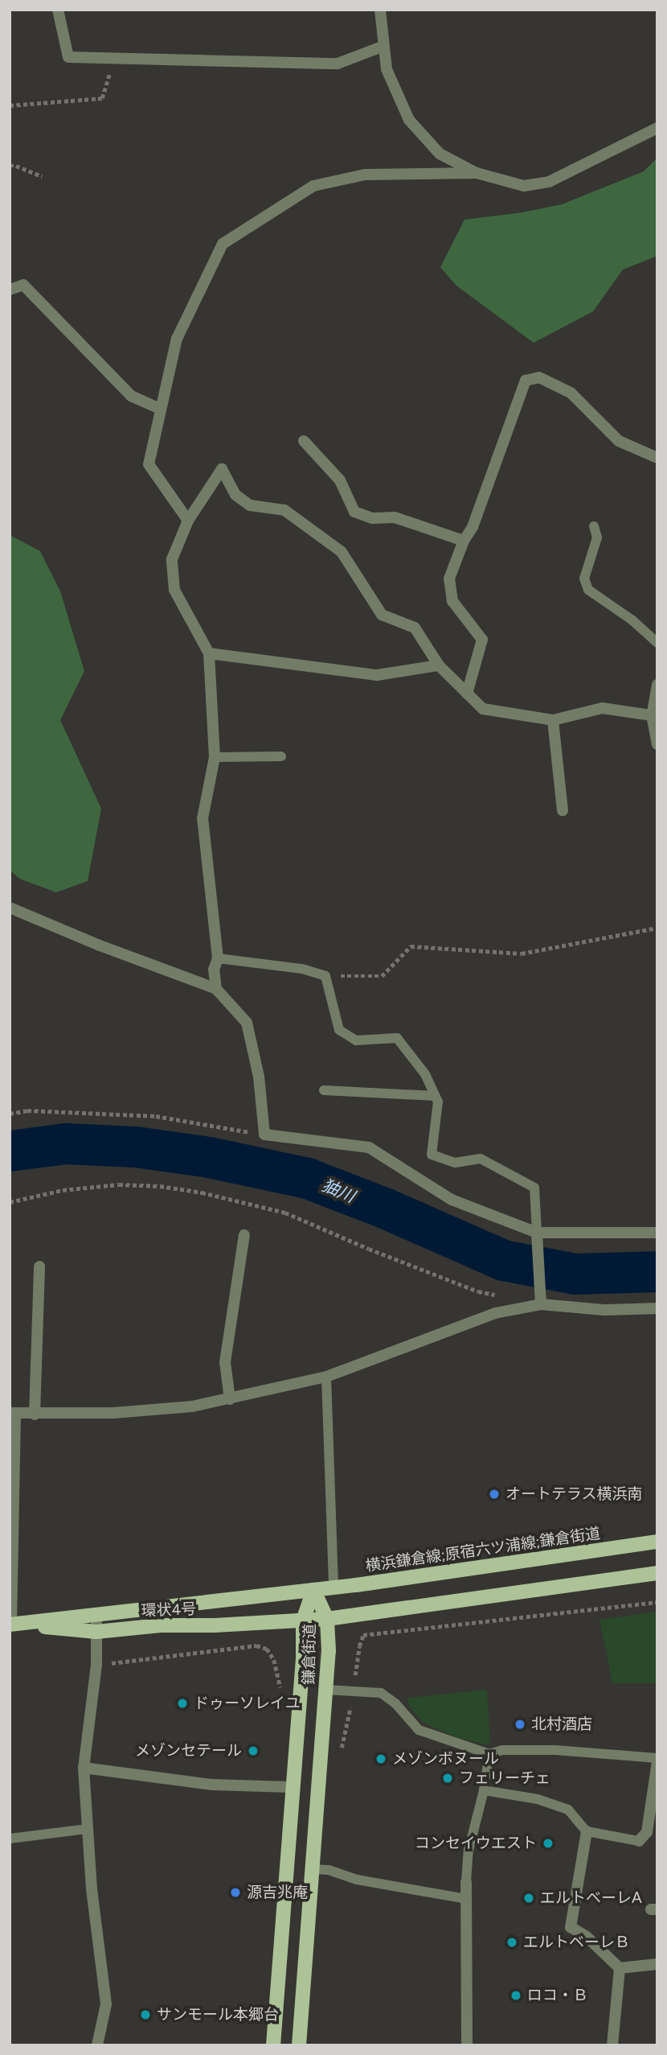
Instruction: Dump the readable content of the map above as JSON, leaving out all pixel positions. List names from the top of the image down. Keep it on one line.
{"streets":{"main road":["横浜鎌倉線;原宿六ツ浦線;鎌倉街道","環状4号","鎌倉街道"]},"crossings":[["横浜鎌倉線;原宿六ツ浦線;鎌倉街道","環状4号"],["横浜鎌倉線;原宿六ツ浦線;鎌倉街道","鎌倉街道"],["環状4号","鎌倉街道"]],"water":["㹨川"],"places":["オートテラス横浜南","ドゥーソレイユ","北村酒店","メゾンセテール","メゾンボヌール","フェリーチェ","コンセイウエスト","源吉兆庵","エルトベーレA","エルトベーレＢ","ロコ・Ｂ","サンモール本郷台"]}
